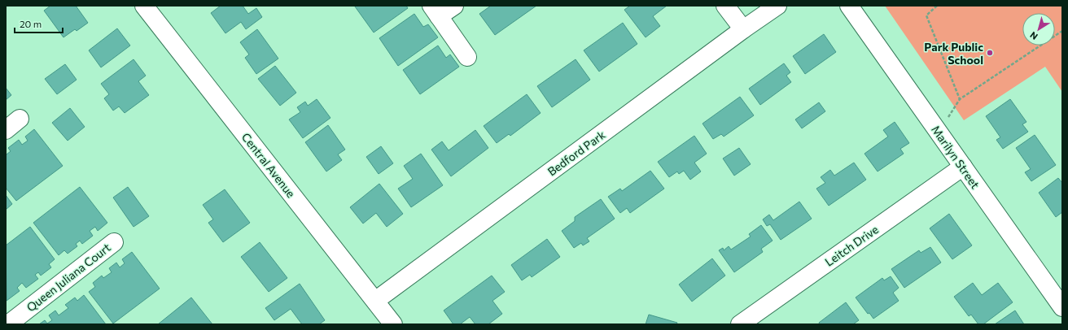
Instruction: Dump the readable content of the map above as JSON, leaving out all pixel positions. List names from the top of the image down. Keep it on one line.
{"streets":{"street":["Bedford Park","Marilyn Street","Central Avenue","Leitch Drive","Queen Juliana Court"]},"crossings":[["Bedford Park","Central Avenue"],["Marilyn Street","Leitch Drive"]],"places":["Park Public School"],"scale_bar":"20 m","north":"bottom left"}
